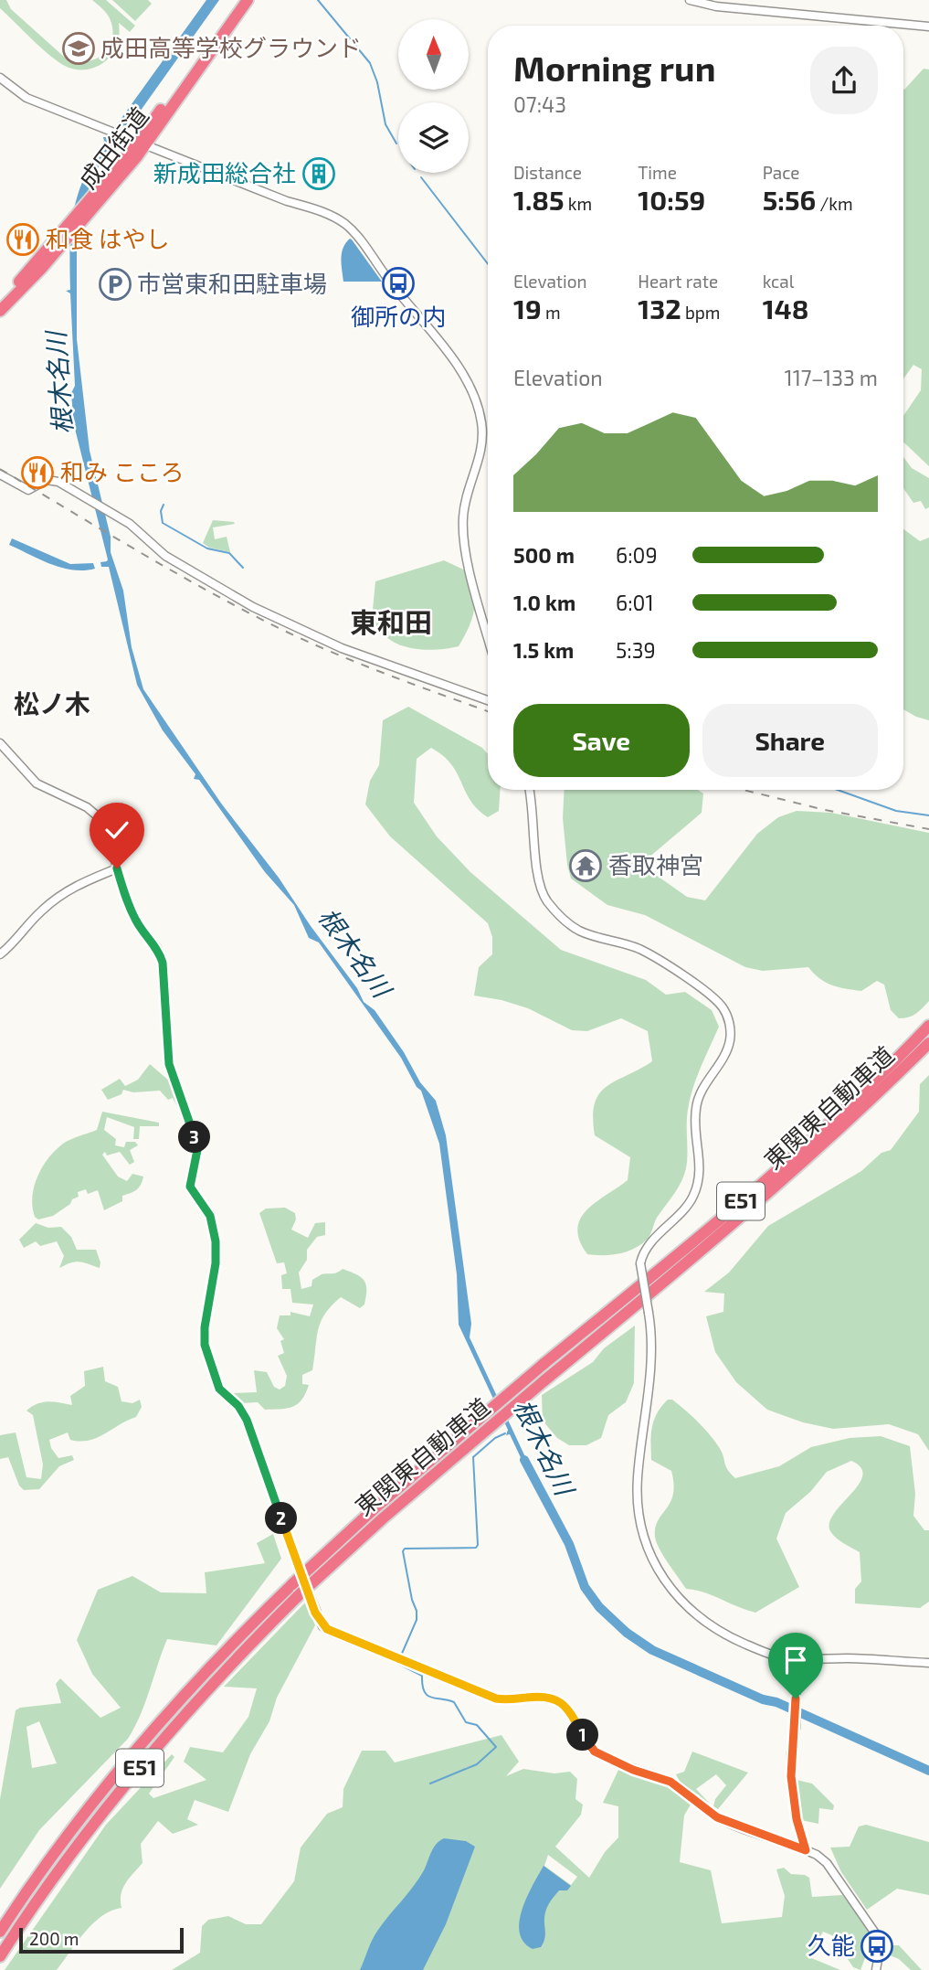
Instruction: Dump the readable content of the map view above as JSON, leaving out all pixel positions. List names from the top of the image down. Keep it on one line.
{"streets":{"highway":["成田街道","東関東自動車道","E51"]},"districts":["東和田","松ノ木"],"water":["根木名川"],"places":{"school or university":["成田高等学校グラウンド"],"building":["新成田総合社"],"restaurant":["和食 はやし","和み こころ"],"bus stop":["御所の内","久能"],"parking":["市営東和田駐車場"],"temple":["香取神宮"]},"scale_bar":"200 m","north":"top","page":{"heading":["Morning run","07:43"],"stats":[["Distance","1.85 km"],["Time","10:59"],["Pace","5:56 /km"],["Elevation","19 m"],["Heart rate","132 bpm"],["kcal","148"]],"chart":["Elevation","117–133 m"],"list":[{"name":"500 m","note":"6:09"},{"name":"1.0 km","note":"6:01"},{"name":"1.5 km","note":"5:39"}],"buttons":["Save","Share"],"pins":["3","2","1"],"scale":"200 m"}}
